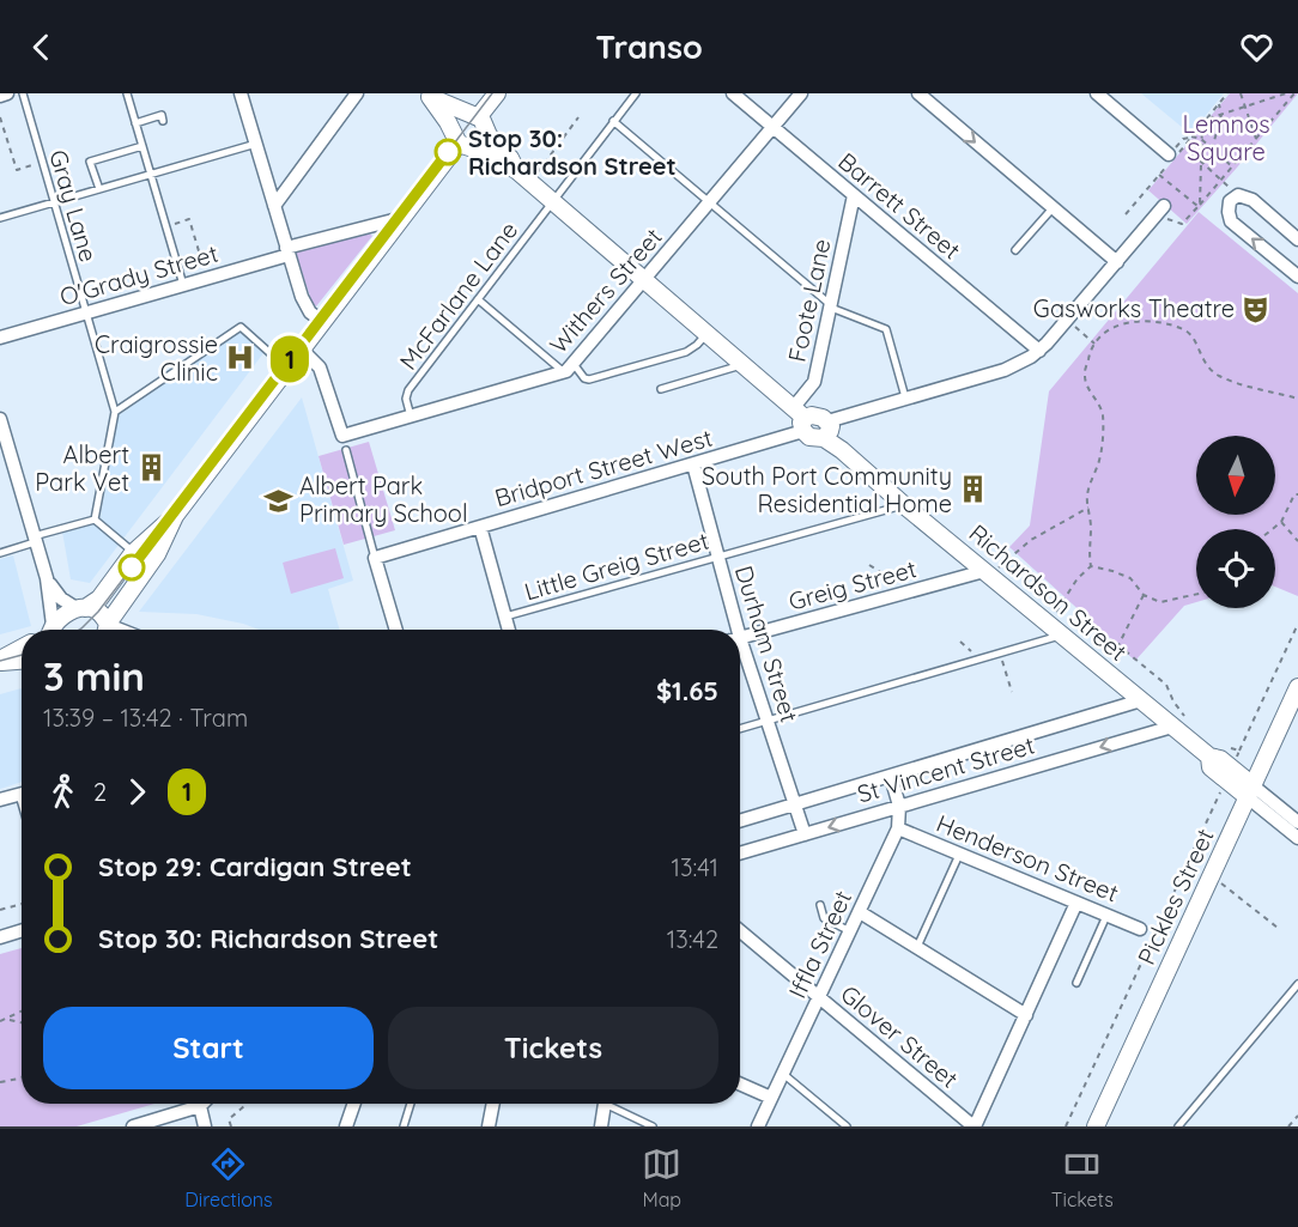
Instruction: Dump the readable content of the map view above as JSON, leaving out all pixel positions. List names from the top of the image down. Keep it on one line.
{"streets":{"street":["Barrett Street","O'Grady Street","Withers Street","Foote Lane","Bridport Street West","Greig Street","Richardson Street","Durham Street","St Vincent Street","Henderson Street","Pickles Street","Iffla Street","Glover Street"],"lane":["Gray Lane","McFarlane Lane","Little Greig Street"]},"crossings":[["Gray Lane","O'Grady Street"],["Barrett Street","Withers Street"],["Barrett Street","Foote Lane"],["Withers Street","McFarlane Lane"],["Foote Lane","Bridport Street West"],["Bridport Street West","Durham Street"],["Little Greig Street","Richardson Street"],["Little Greig Street","Durham Street"],["Greig Street","Richardson Street"],["Richardson Street","St Vincent Street"],["Richardson Street","Pickles Street"],["Durham Street","St Vincent Street"],["St Vincent Street","Iffla Street"],["Henderson Street","Iffla Street"],["Iffla Street","Glover Street"]],"parks":["Lemnos Square"],"places":{"other":["Stop 30: Richardson Street"],"theatre":["Gasworks Theatre"],"hospital":["Craigrossie Clinic"],"building":["Albert Park Vet","South Port Community Residential Home"],"school or university":["Albert Park Primary School"]},"lines":["tram line 1"],"north":"bottom","page":{"header":"Transo","on_map":"1","heading":["3 min","13:39 – 13:42 · Tram","$1.65"],"legs":["2","1"],"list":[{"name":"Stop 29: Cardigan Street","value":"13:41"},{"name":"Stop 30: Richardson Street","value":"13:42"}],"buttons":["Start","Tickets"],"tabs":["Directions","Map","Tickets"]}}
